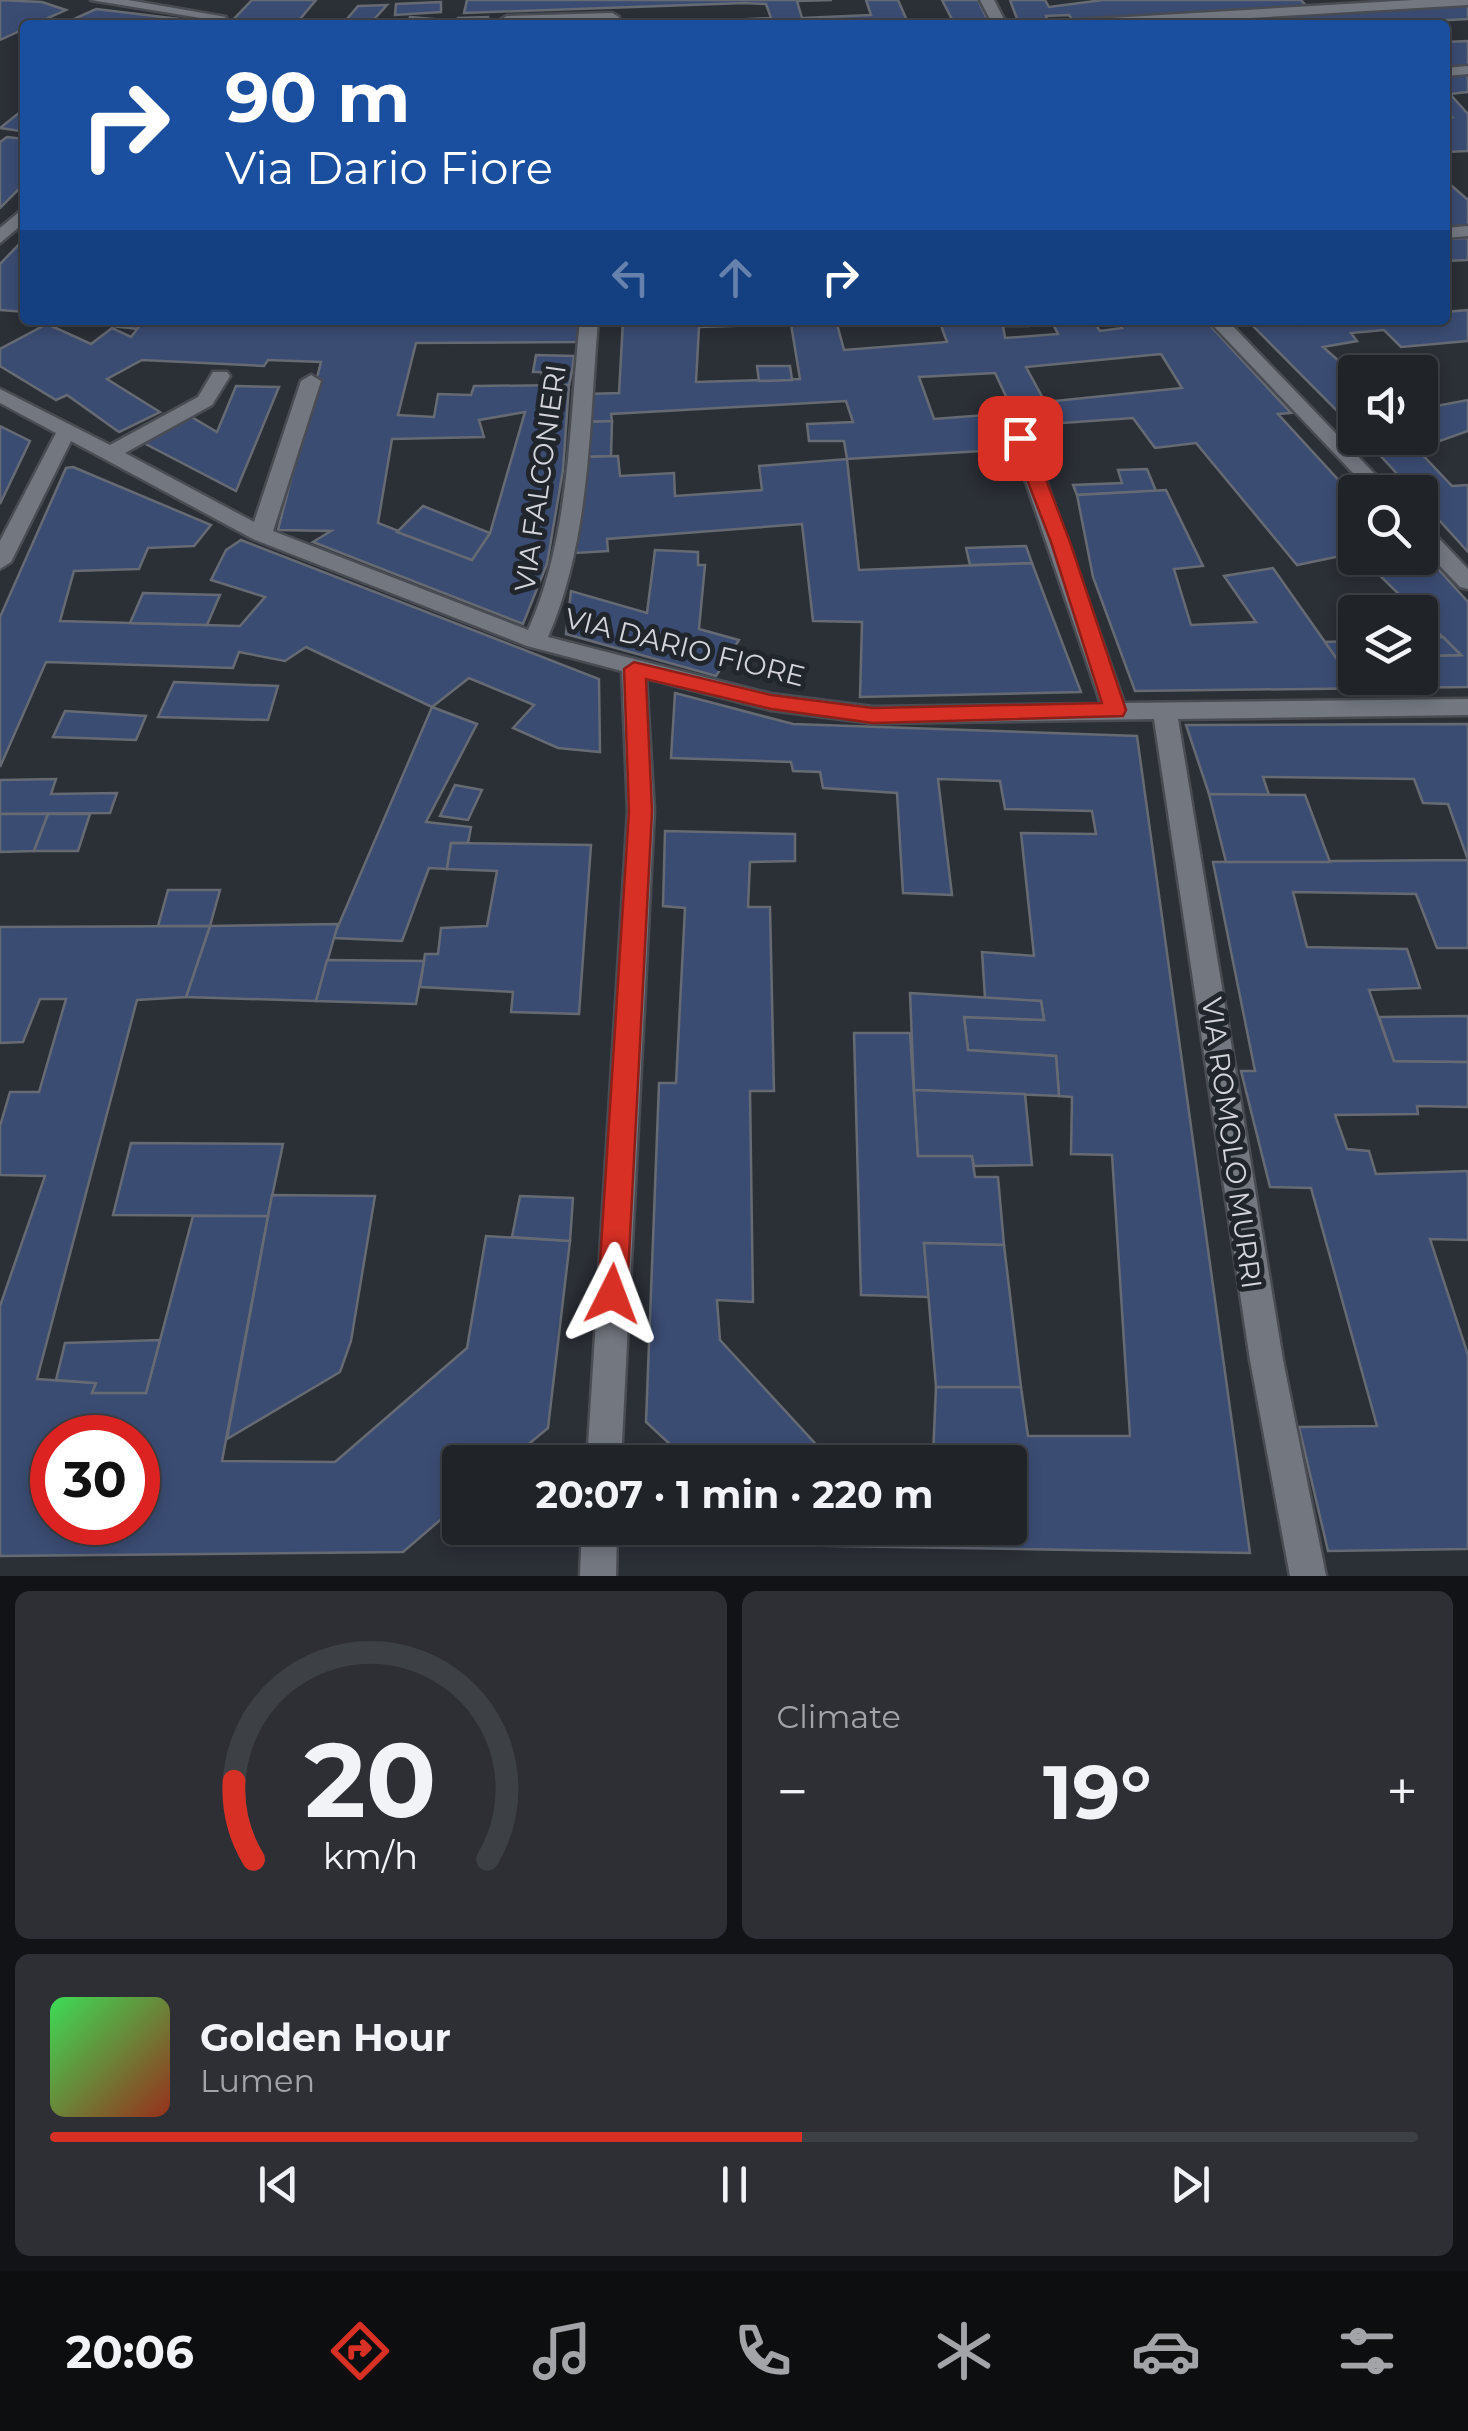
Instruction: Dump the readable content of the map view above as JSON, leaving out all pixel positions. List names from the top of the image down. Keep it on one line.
{"streets":{"street":["VIA FALCONIERI","VIA DARIO FIORE","VIA ROMOLO MURRI"]},"crossings":[["VIA FALCONIERI","VIA DARIO FIORE"],["VIA DARIO FIORE","VIA ROMOLO MURRI"]],"page":{"turn":["90 m","Via Dario Fiore"],"limit":"30","trip":"20:07 · 1 min · 220 m","tile":"Climate","heat":["−","19°","+"],"song":["Golden Hour","Lumen"],"tabs":"20:06","gauge":["20","km/h"]}}
